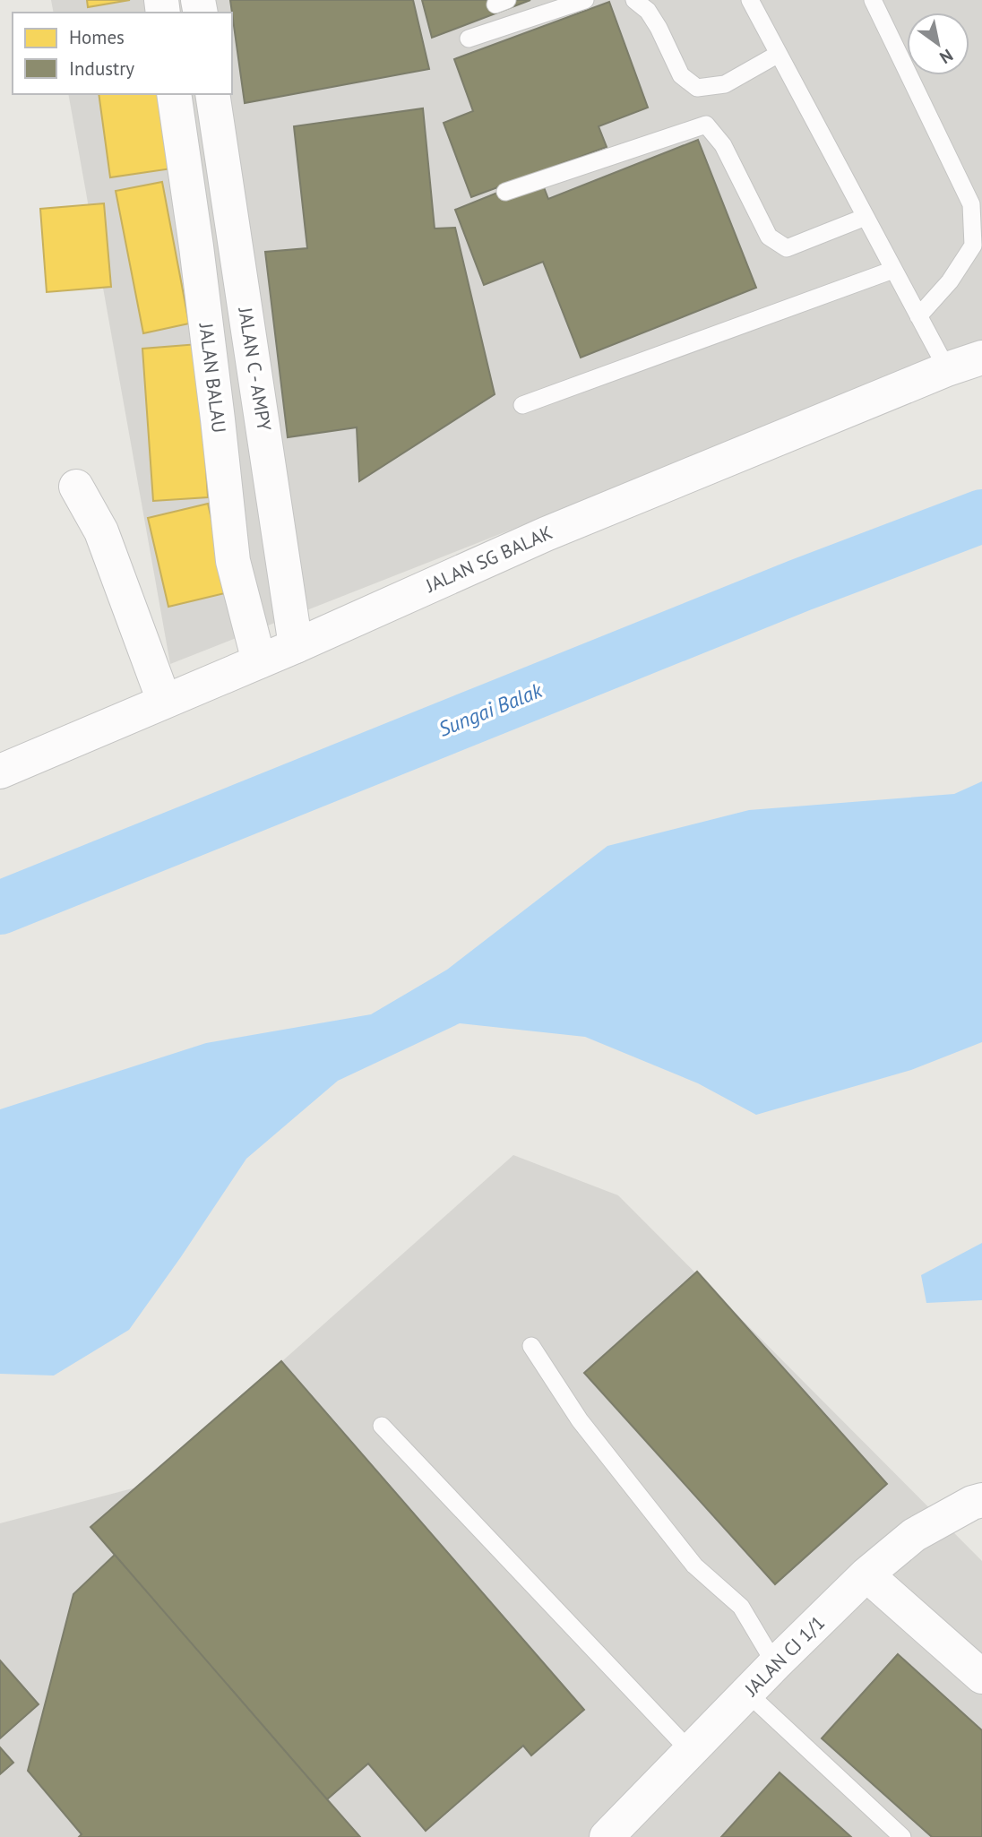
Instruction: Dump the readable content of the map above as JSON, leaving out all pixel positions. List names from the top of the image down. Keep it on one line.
{"streets":{"street":["JALAN C - AMPY","JALAN BALAU","JALAN SG BALAK","JALAN CJ 1/1"]},"crossings":[["JALAN C - AMPY","JALAN SG BALAK"],["JALAN BALAU","JALAN SG BALAK"]],"water":["Sungai Balak"],"legend":["Homes","Industry"],"north":"bottom right"}
